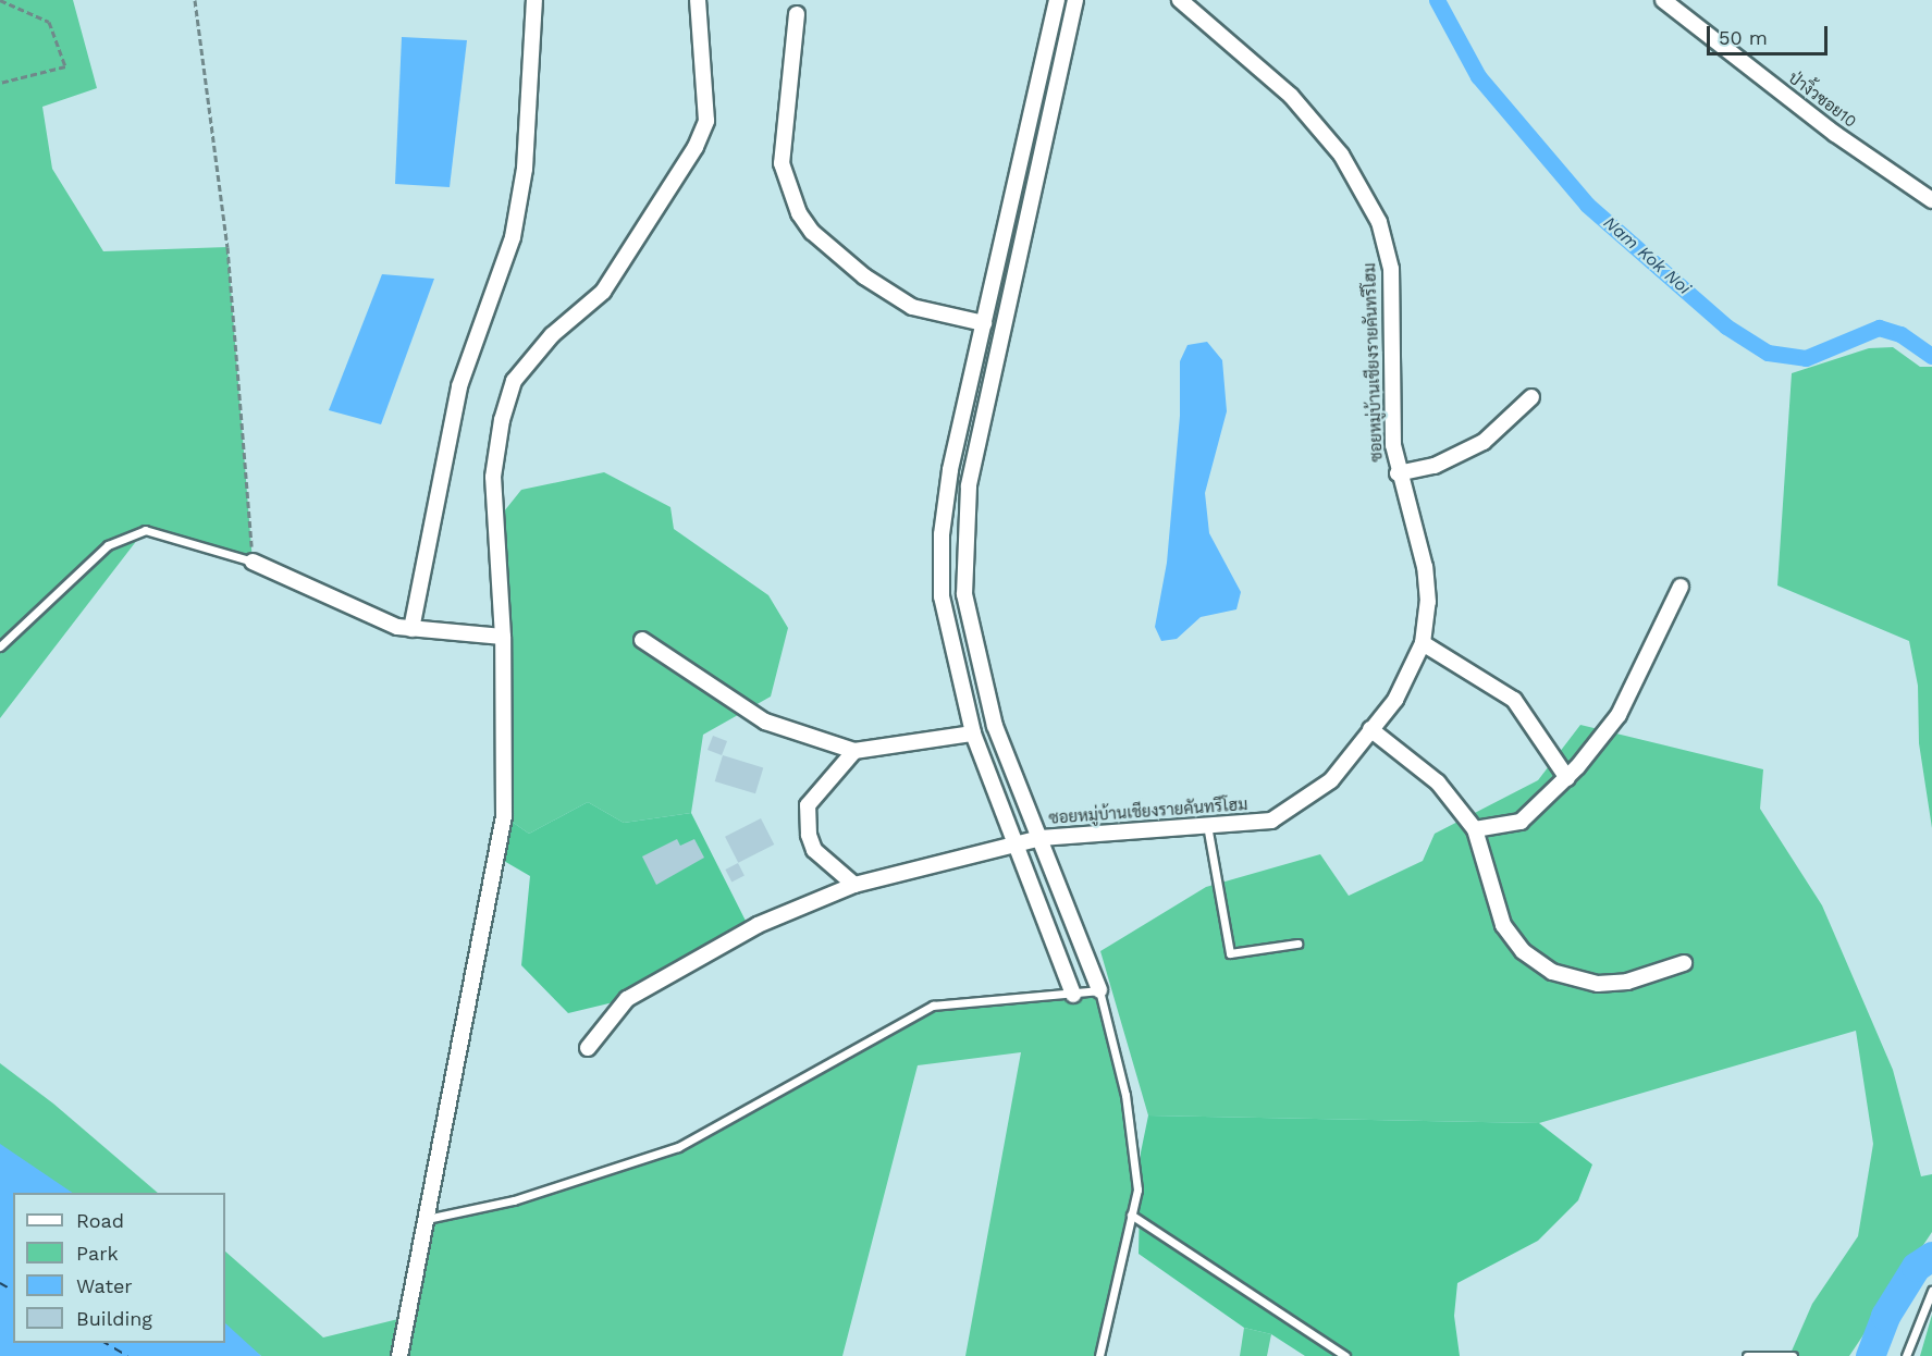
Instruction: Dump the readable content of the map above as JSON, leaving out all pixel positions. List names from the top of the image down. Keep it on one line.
{"streets":{"street":["ป่างิ้วซอย10","ซอยหมู่บ้านเชียงรายคันทรีโฮม"]},"water":["Nam Kok Noi"],"legend":["Road","Park","Water","Building"],"scale_bar":"50 m"}
